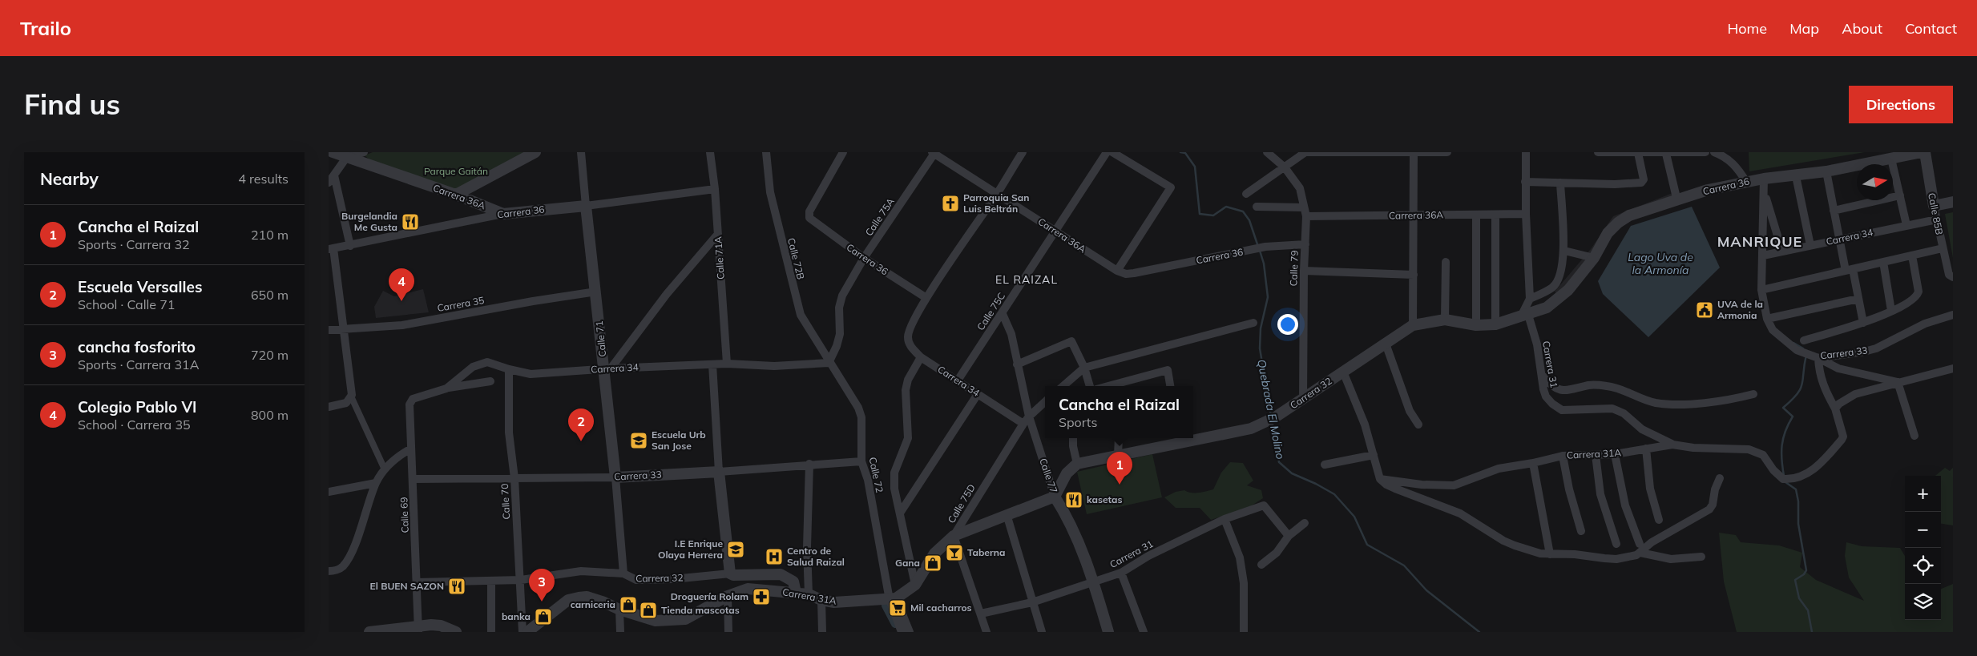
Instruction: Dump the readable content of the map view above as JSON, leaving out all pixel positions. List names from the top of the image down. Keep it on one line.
{"streets":{"street":["Carrera 36","Carrera 36A","Calle 85B","Calle 75A","Carrera 34","Calle 71A","Calle 72B","Calle 79","Carrera 35","Calle 75C","Calle 71","Carrera 33","Carrera 31","Carrera 32","Carrera 31A","Calle 72","Calle 77","Calle 70","Calle 75D","Calle 69"]},"crossings":[["Carrera 36","Carrera 36A"],["Carrera 36","Calle 75A"],["Carrera 36","Carrera 34"],["Carrera 36","Calle 71A"],["Carrera 36","Calle 79"],["Carrera 36","Calle 71"],["Carrera 36","Carrera 32"],["Carrera 36A","Calle 75A"],["Carrera 36A","Calle 79"],["Carrera 36A","Calle 75C"],["Calle 85B","Carrera 34"],["Calle 75A","Carrera 34"],["Calle 75A","Calle 72B"],["Calle 75A","Calle 72"],["Carrera 34","Calle 71A"],["Carrera 34","Calle 72B"],["Carrera 34","Calle 75C"],["Carrera 34","Calle 71"],["Carrera 34","Calle 72"],["Carrera 34","Calle 70"],["Carrera 34","Calle 75D"],["Carrera 34","Calle 69"],["Calle 72B","Calle 72"],["Calle 79","Carrera 32"],["Carrera 35","Calle 71"],["Calle 75C","Calle 77"],["Calle 71","Carrera 33"],["Calle 71","Carrera 32"],["Carrera 33","Calle 72"],["Carrera 33","Calle 70"],["Carrera 33","Calle 69"],["Carrera 31","Carrera 32"],["Carrera 31","Carrera 31A"],["Carrera 31","Calle 77"],["Carrera 31","Calle 75D"],["Carrera 32","Carrera 31A"],["Carrera 32","Calle 70"],["Carrera 32","Calle 69"],["Carrera 31A","Calle 72"],["Calle 77","Calle 75D"]],"districts":["MANRIQUE","EL RAIZAL"],"water":["Lago Uva de la Armonía","Quebrada El Molino"],"parks":["Parque Gaitán"],"places":{"church":["Parroquia San Luis Beltrán"],"restaurant":["Burgelandia Me Gusta","kasetas","El BUEN SAZON"],"public building":["UVA de la Armonia"],"school or university":["Escuela Urb San Jose","I.E Enrique Olaya Herrera"],"bar":["Taberna"],"hospital":["Centro de Salud Raizal"],"shop":["Gana","carniceria","Tienda mascotas","banka"],"pharmacy":["Droguería Rolam"],"supermarket":["Mil cacharros"]},"north":"right","page":{"header":"Trailo","nav":["Home","Map","About","Contact"],"buttons":"Directions","title":"Find us","heading":["Nearby","4 results"],"list":[{"mark":"1","name":"Cancha el Raizal","note":"Sports · Carrera 32","value":"210 m"},{"mark":"2","name":"Escuela Versalles","note":"School · Calle 71","value":"650 m"},{"mark":"3","name":"cancha fosforito","note":"Sports · Carrera 31A","value":"720 m"},{"mark":"4","name":"Colegio Pablo VI","note":"School · Carrera 35","value":"800 m"}],"pins":["4","2","1","3"],"popup":["Cancha el Raizal","Sports"],"map_buttons":["+","−"]}}
